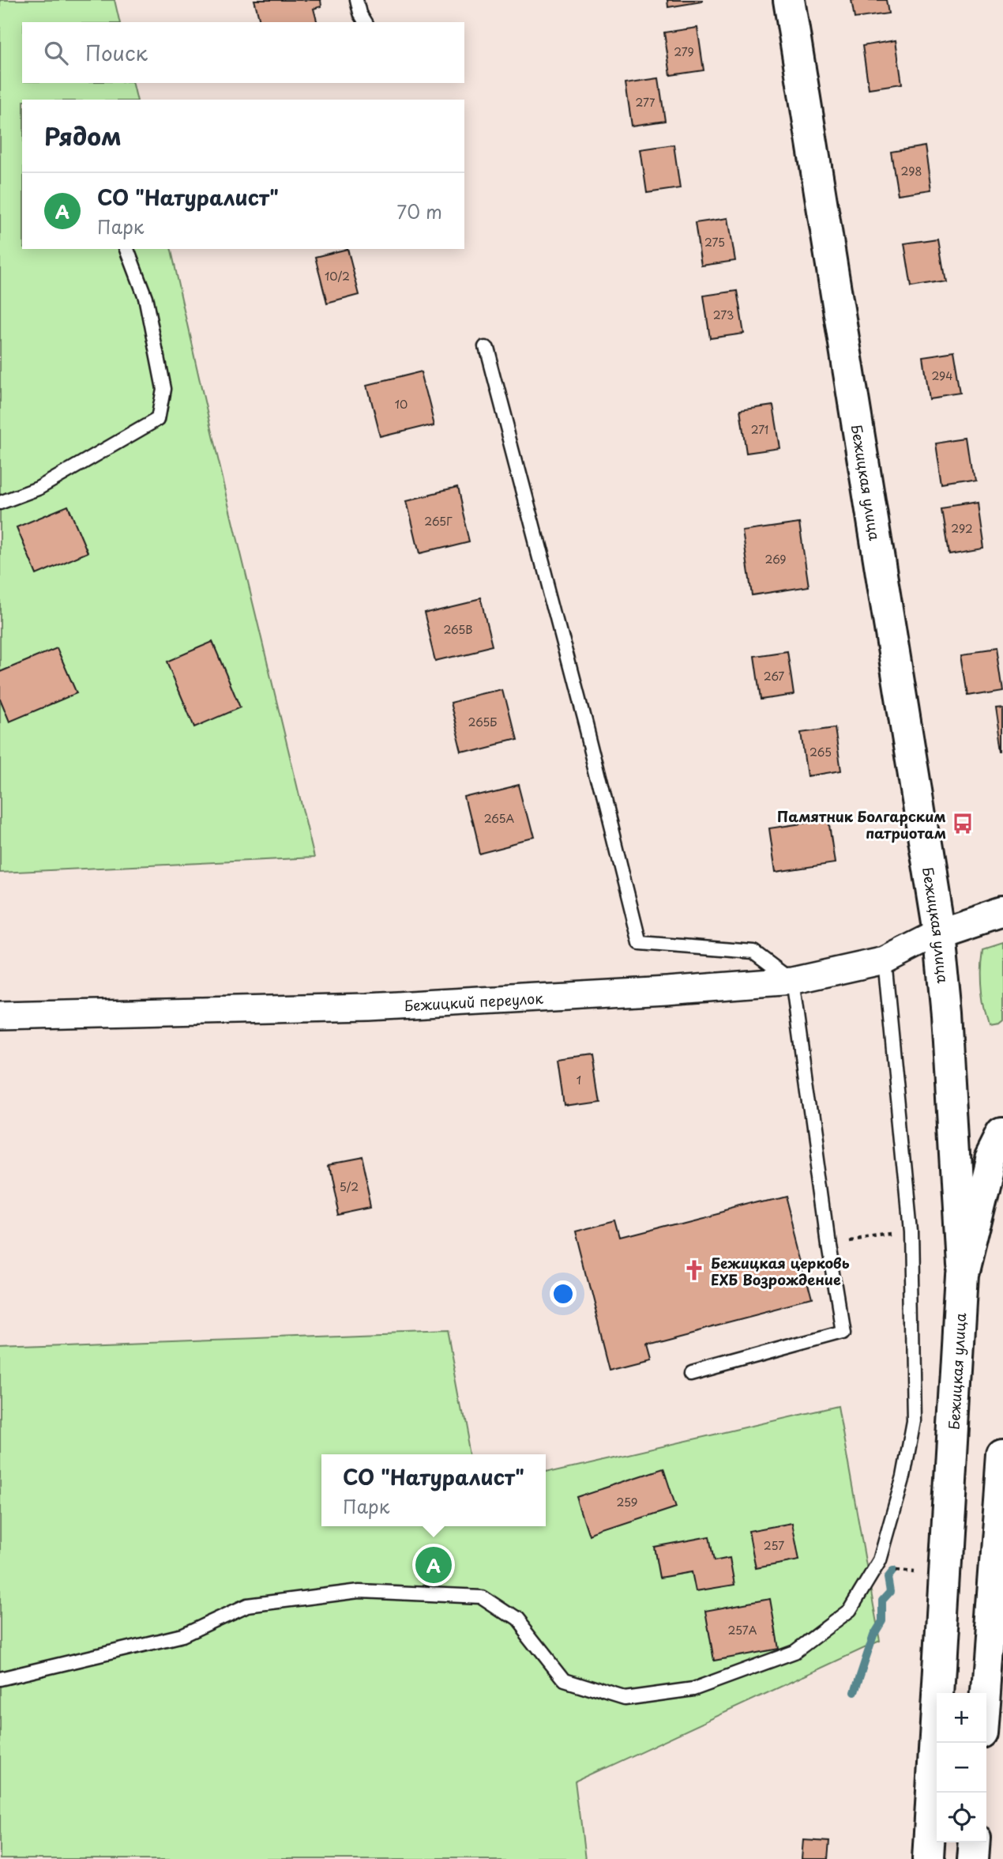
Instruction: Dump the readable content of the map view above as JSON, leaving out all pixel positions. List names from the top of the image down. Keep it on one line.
{"streets":{"street":["Бежицкая улица","Бежицкий переулок"]},"crossings":[["Бежицкая улица","Бежицкий переулок"]],"places":{"bus stop":["Памятник Болгарским патриотам"],"church":["Бежицкая церковь ЕХБ Возрождение"]},"house_numbers":["279","277","298","275","10/2","273","294","10","271","265Г","292","269","265В","267","265Б","265","265А","1","5/2","259","257","257А"],"page":{"search":"Поиск","heading":"Рядом","list":[{"mark":"A","name":"СО \"Натуралист\"","note":"Парк","value":"70 m"}],"popup":["СО \"Натуралист\"","Парк"],"pins":"A","map_buttons":["+","−"]}}
